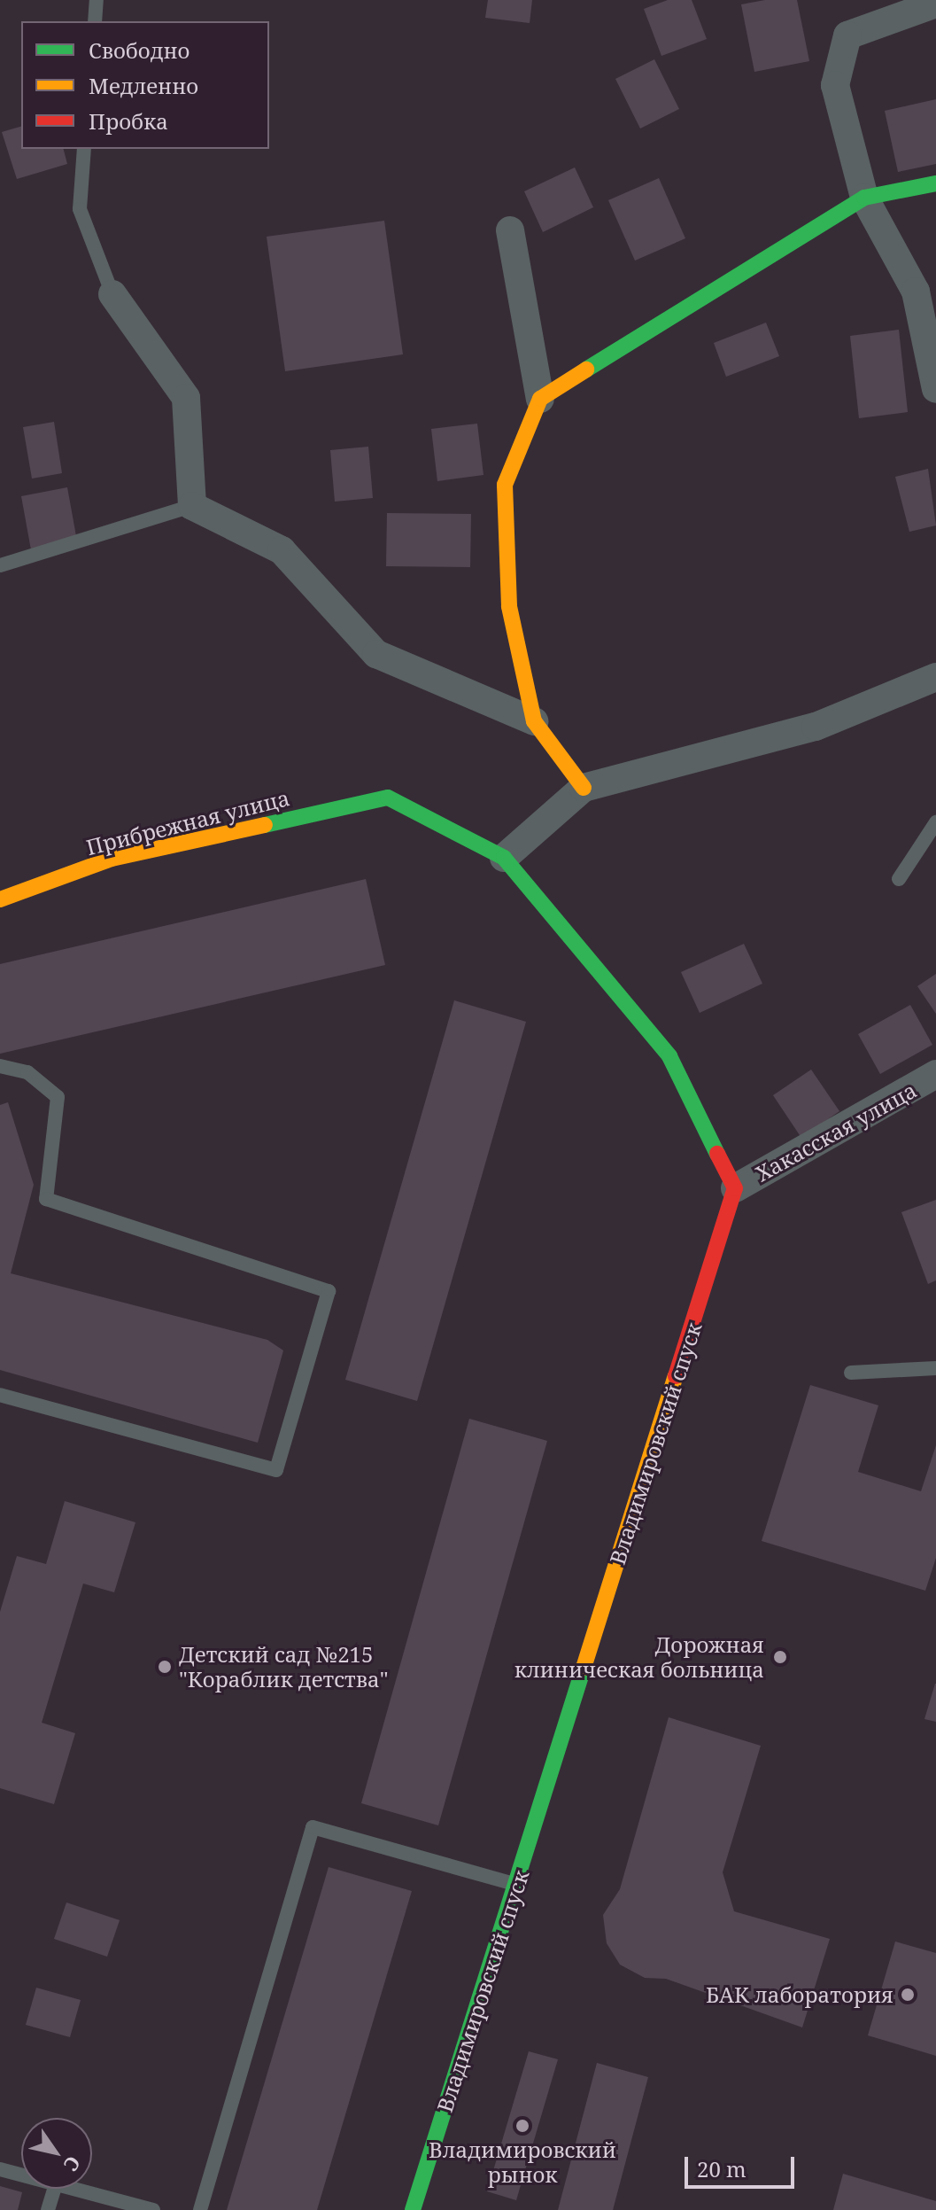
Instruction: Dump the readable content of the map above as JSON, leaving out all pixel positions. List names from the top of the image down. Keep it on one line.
{"streets":{"street":["Прибрежная улица","Хакасская улица","Владимировский спуск"]},"crossings":[["Хакасская улица","Владимировский спуск"]],"places":["Дорожная клиническая больница","Детский сад №215 \"Кораблик детства\"","БАК лаборатория","Владимировский рынок"],"legend":["Свободно","Медленно","Пробка"],"scale_bar":"20 m","north":"bottom right"}
